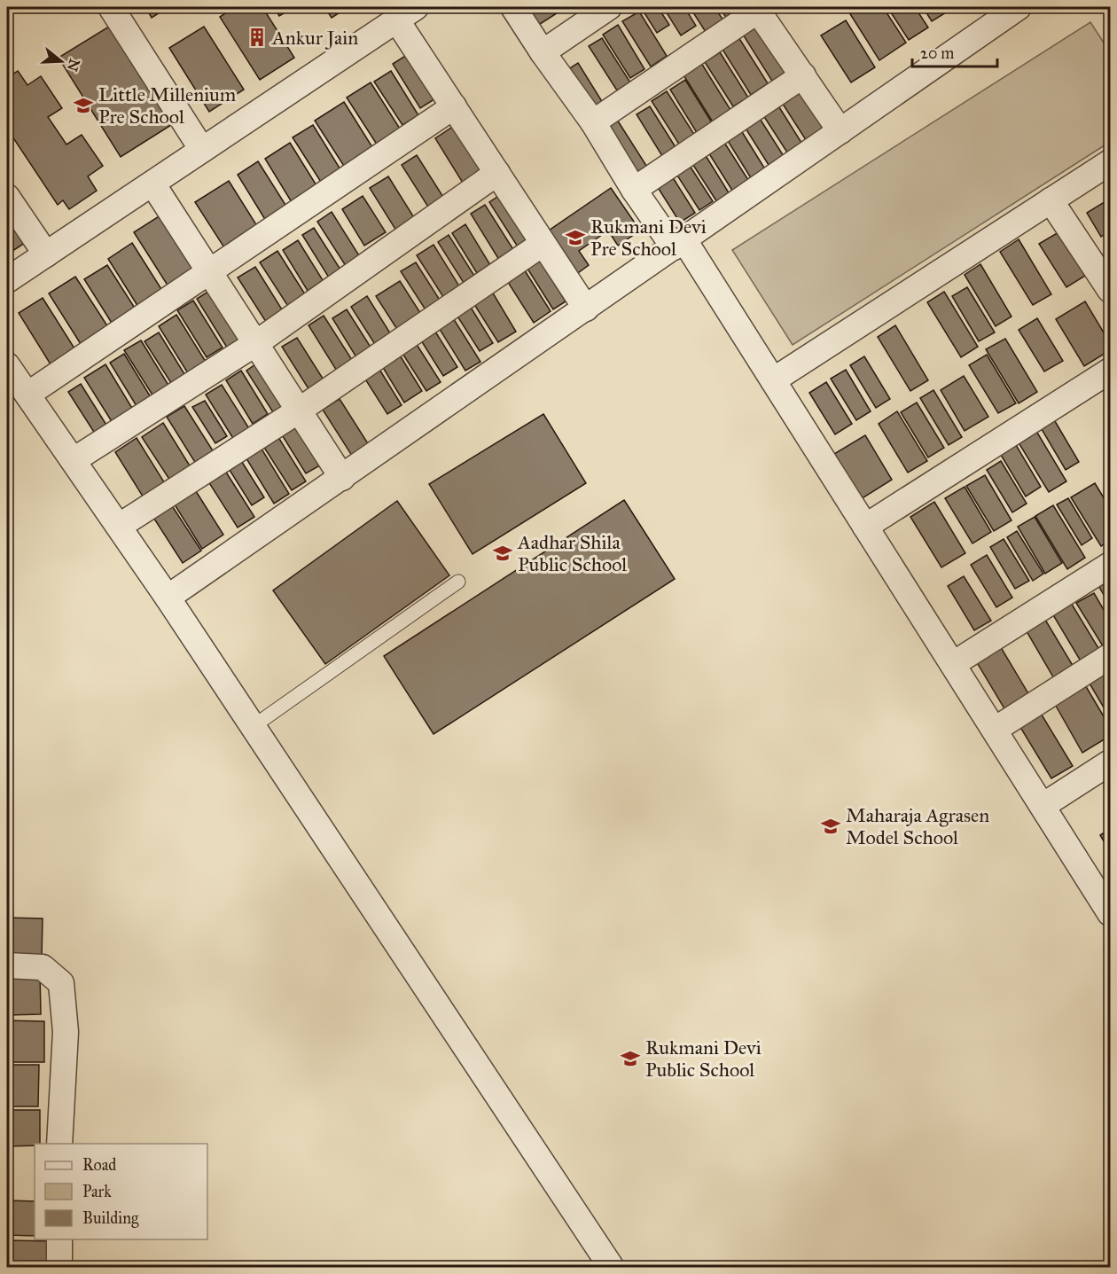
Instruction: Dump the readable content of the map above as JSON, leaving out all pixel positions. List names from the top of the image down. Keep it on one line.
{"places":{"building":["Ankur Jain"],"school or university":["Little Millenium Pre School","Rukmani Devi Pre School","Aadhar Shila Public School","Maharaja Agrasen Model School","Rukmani Devi Public School"]},"legend":["Road","Park","Building"],"scale_bar":"20 m","north":"right"}
